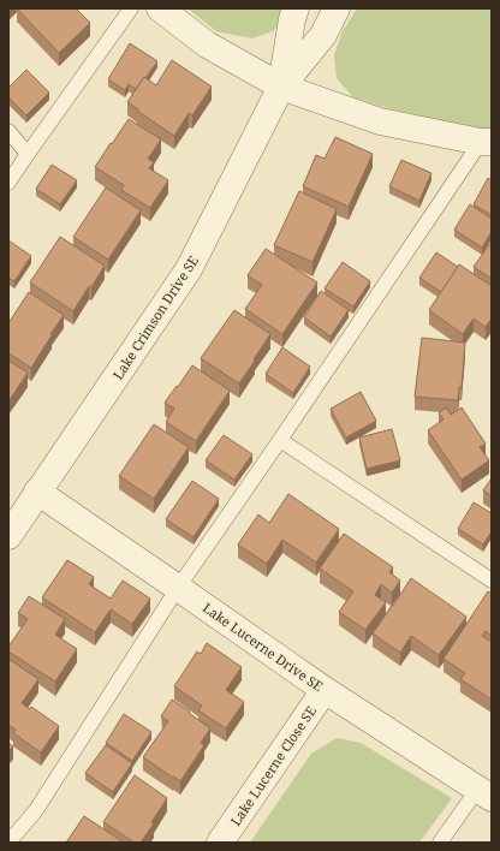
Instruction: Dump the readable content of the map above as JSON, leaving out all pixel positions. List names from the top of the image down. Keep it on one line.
{"streets":{"street":["Lake Crimson Drive SE","Lake Lucerne Drive SE","Lake Lucerne Close SE"]},"crossings":[["Lake Crimson Drive SE","Lake Lucerne Drive SE"],["Lake Lucerne Drive SE","Lake Lucerne Close SE"]]}
